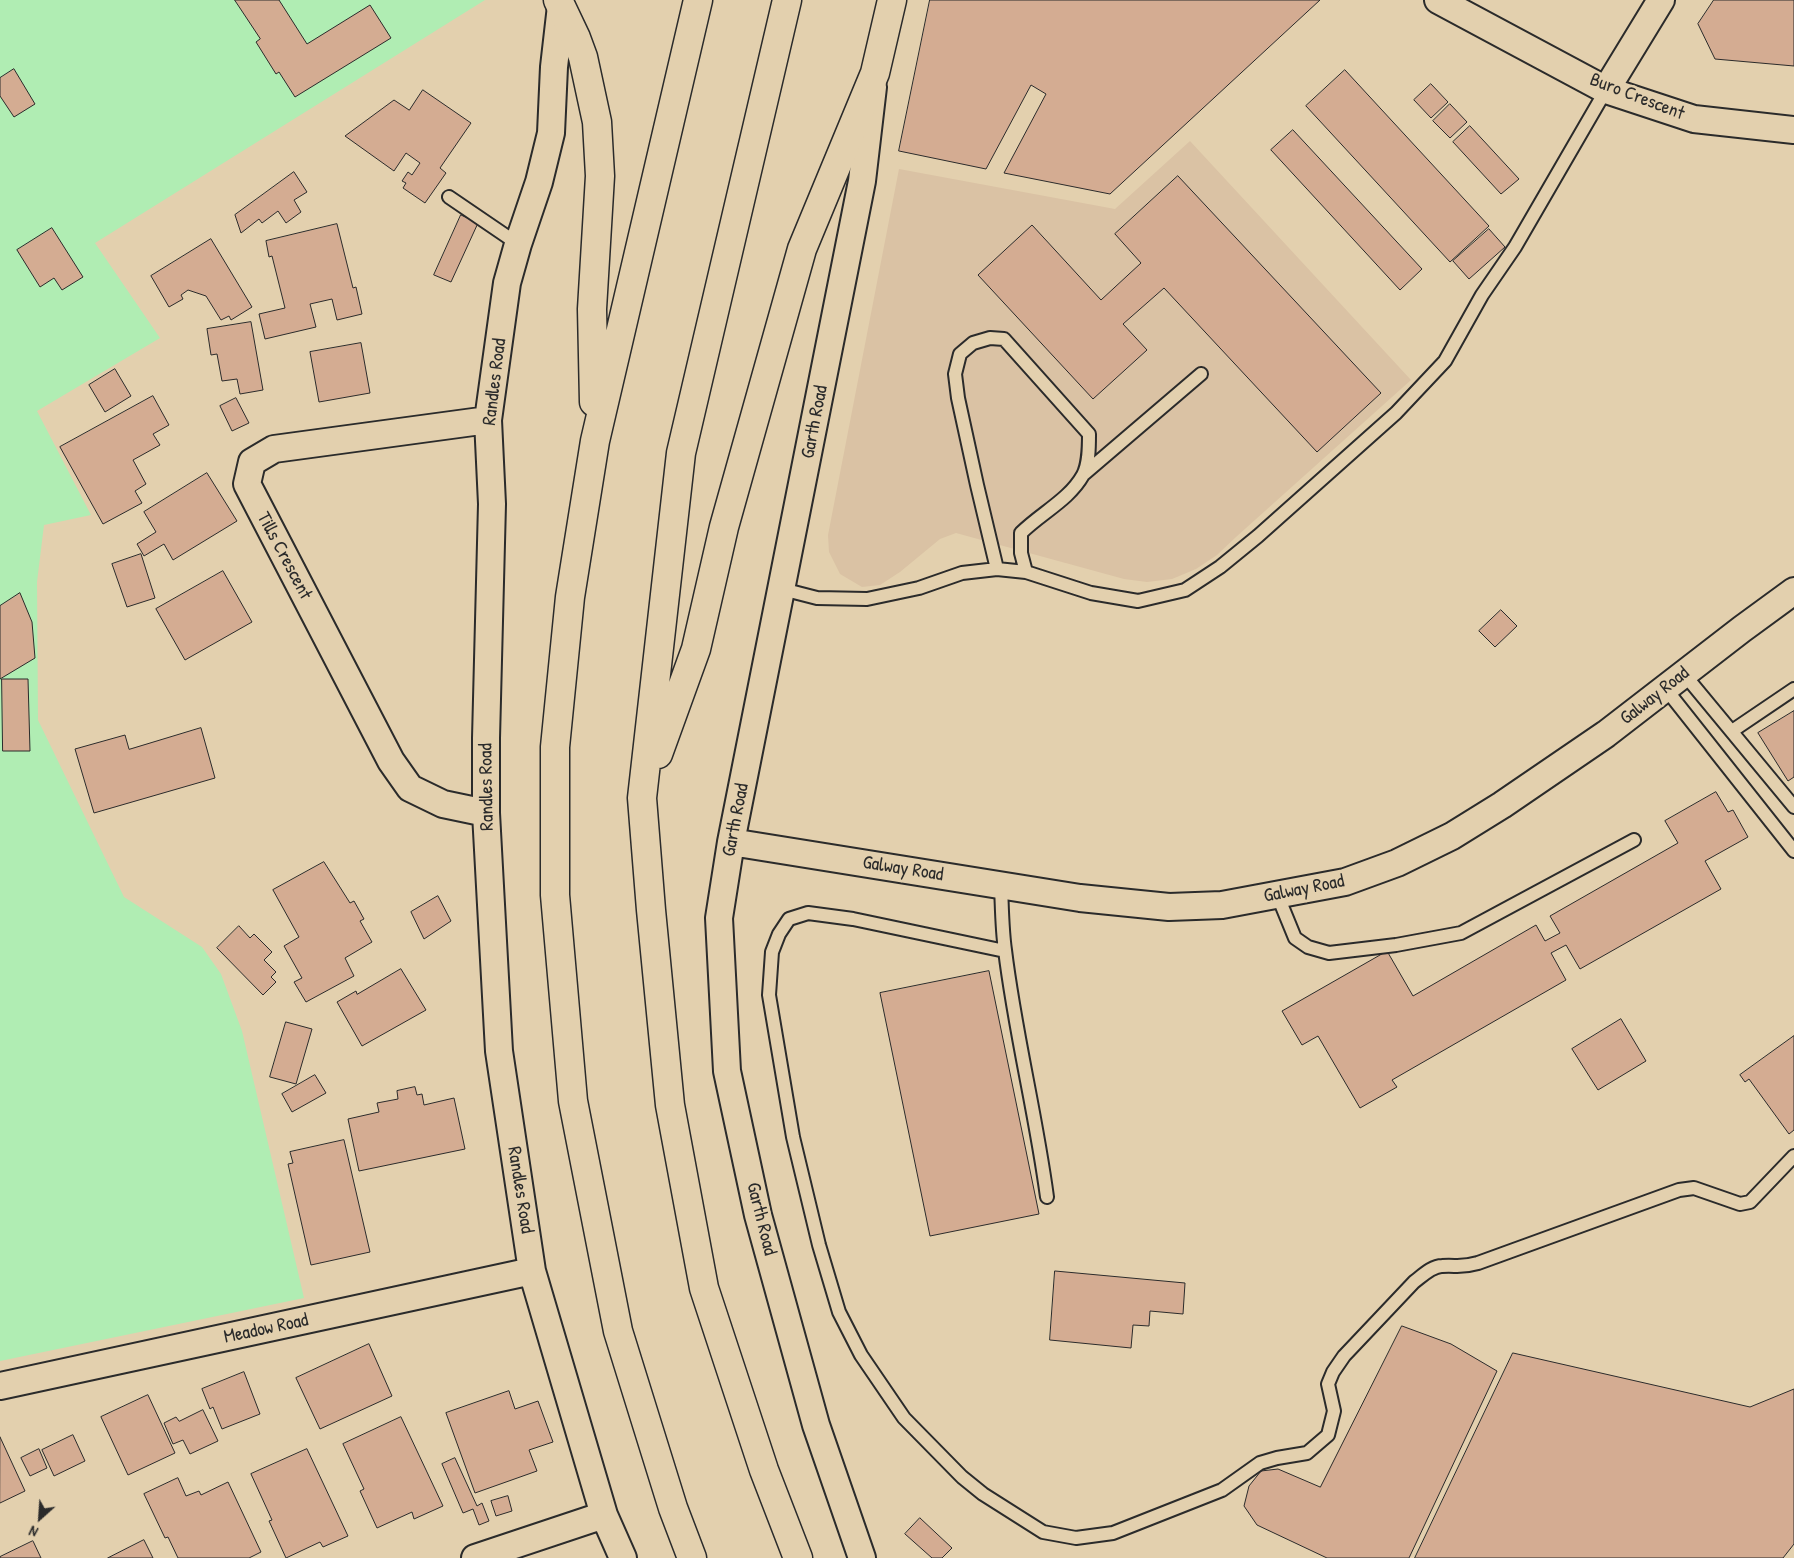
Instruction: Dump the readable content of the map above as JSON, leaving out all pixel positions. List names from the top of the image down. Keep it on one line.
{"streets":{"street":["Buro Crescent","Randles Road","Garth Road","Tills Crescent","Galway Road","Meadow Road"]},"crossings":[["Randles Road","Tills Crescent"],["Randles Road","Meadow Road"],["Garth Road","Galway Road"]],"north":"bottom left"}
